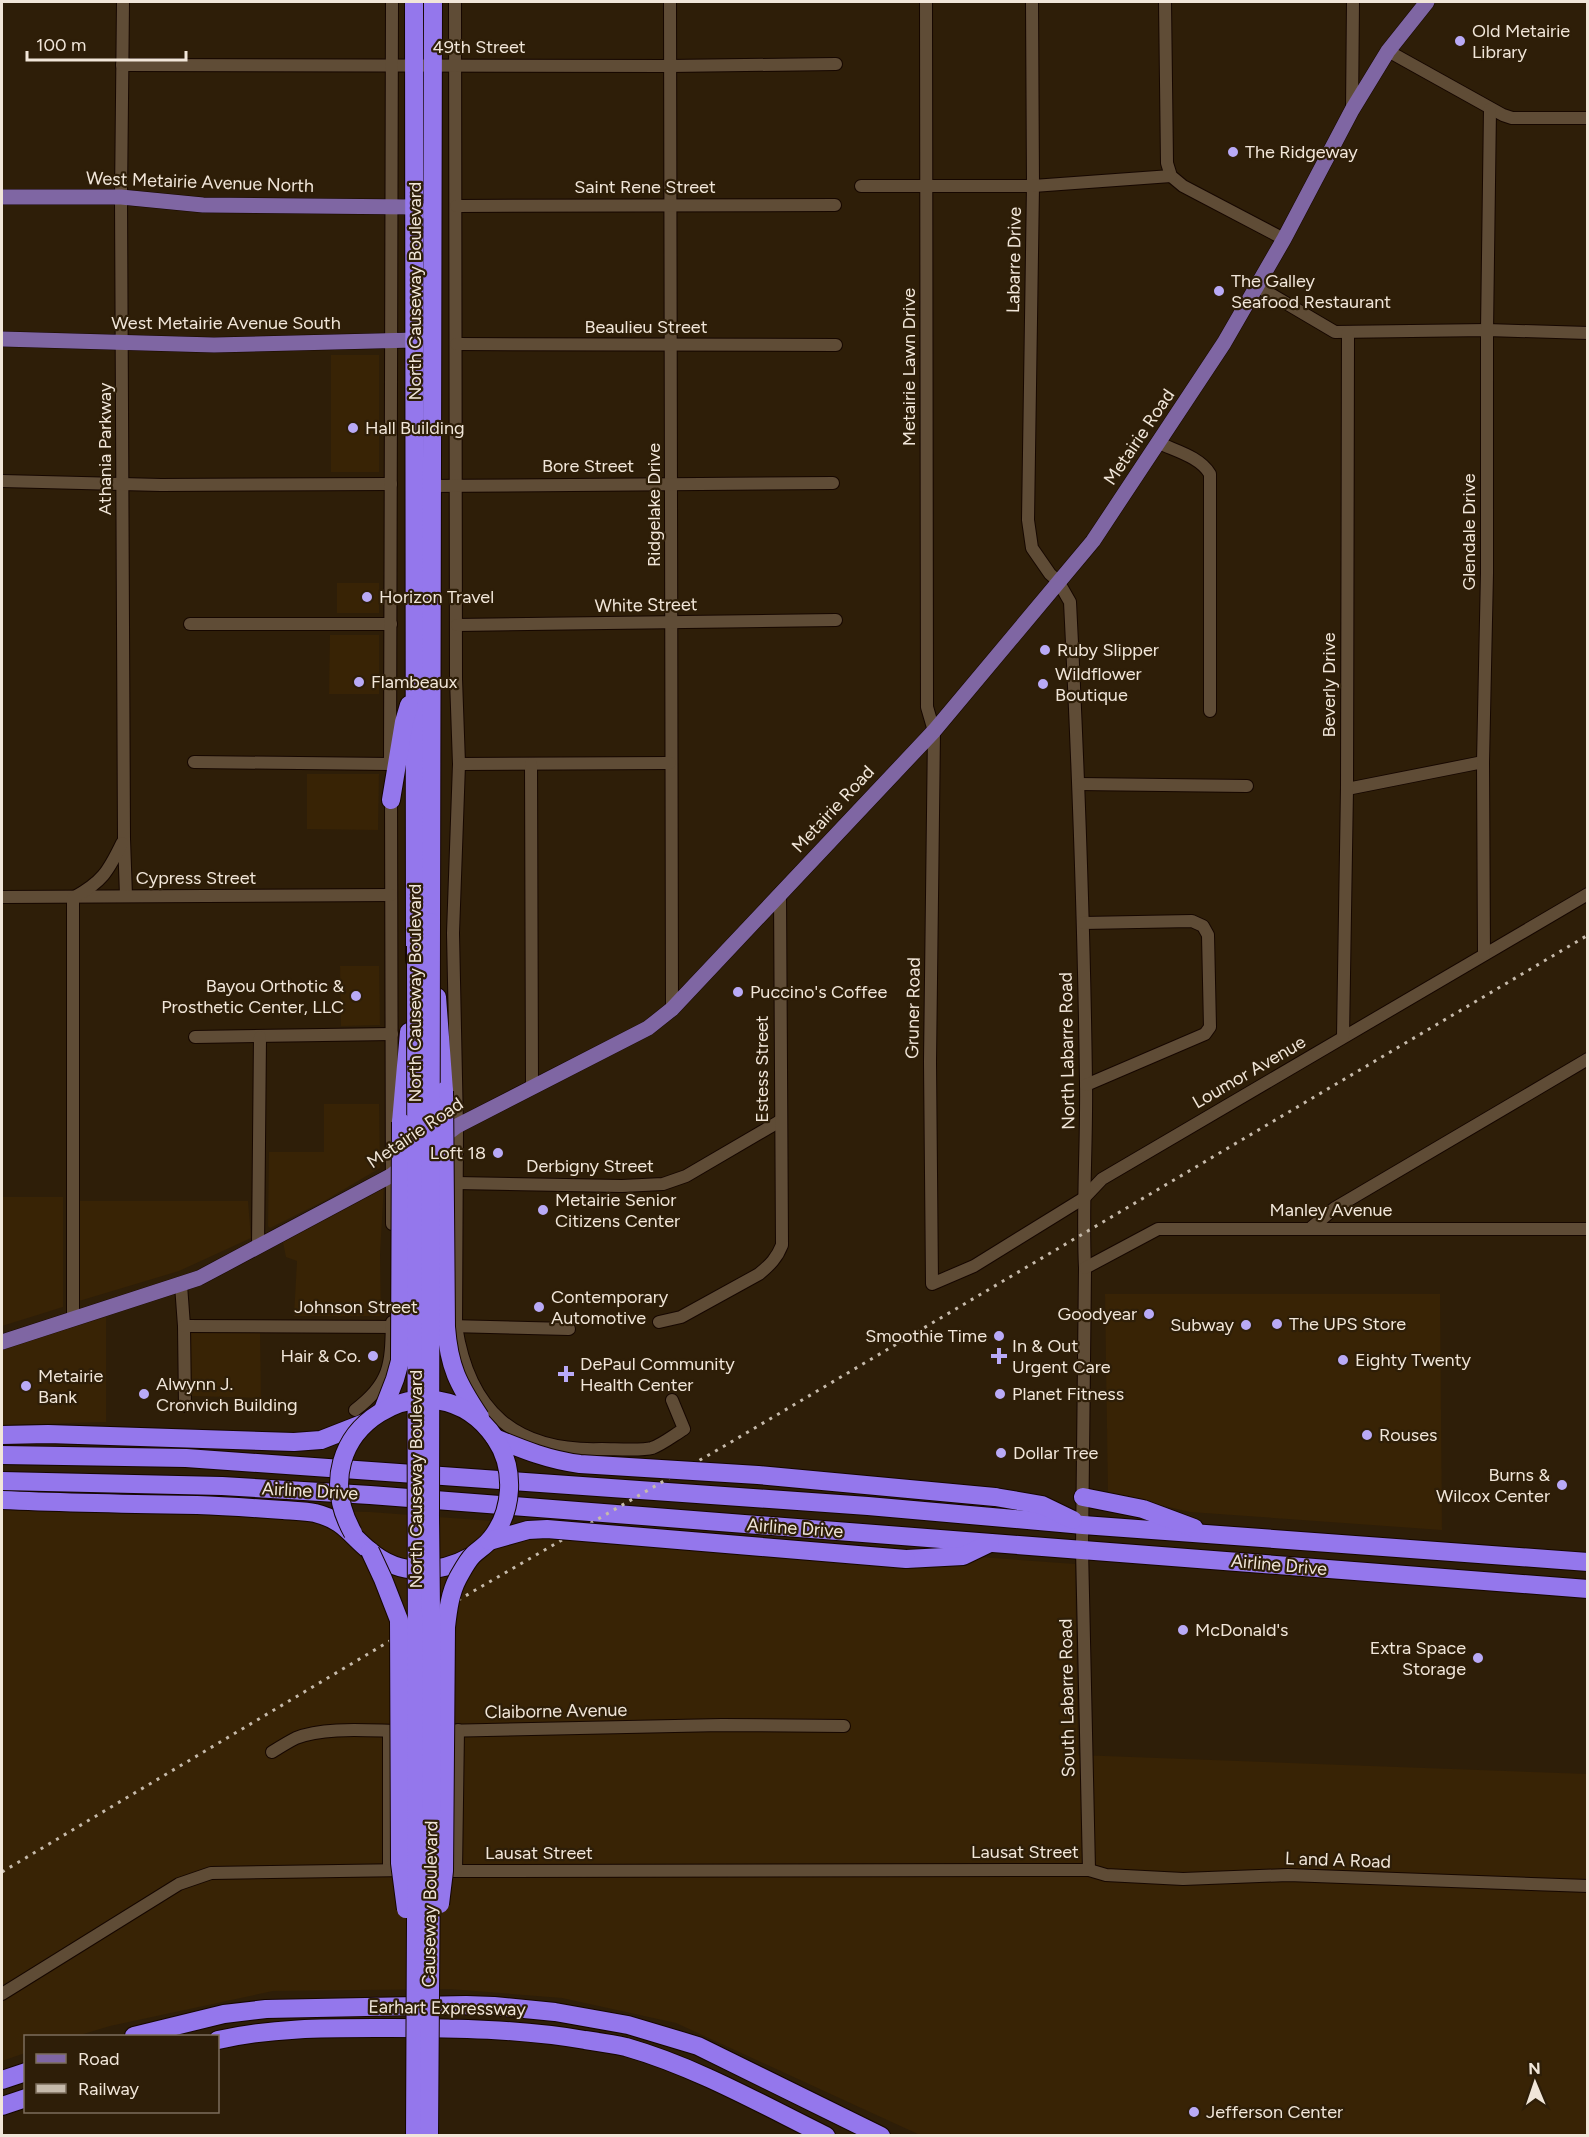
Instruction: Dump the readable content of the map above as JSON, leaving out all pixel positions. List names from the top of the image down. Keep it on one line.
{"streets":{"highway":["North Causeway Boulevard","Airline Drive","Causeway Boulevard","Earhart Expressway"],"main road":["West Metairie Avenue North","West Metairie Avenue South","Metairie Road"],"street":["49th Street","Saint Rene Street","Labarre Drive","Beaulieu Street","Metairie Lawn Drive","Athania Parkway","Bore Street","Ridgelake Drive","Glendale Drive","White Street","Beverly Drive","Cypress Street","Gruner Road","North Labarre Road","Estess Street","Loumor Avenue","Derbigny Street","Manley Avenue","Johnson Street","South Labarre Road","Claiborne Avenue","Lausat Street","L and A Road"]},"crossings":[["49th Street","North Causeway Boulevard"],["49th Street","Athania Parkway"],["49th Street","Ridgelake Drive"],["West Metairie Avenue North","North Causeway Boulevard"],["West Metairie Avenue North","Athania Parkway"],["Saint Rene Street","Ridgelake Drive"],["Labarre Drive","Metairie Road"],["Labarre Drive","North Labarre Road"],["North Causeway Boulevard","West Metairie Avenue South"],["North Causeway Boulevard","Metairie Road"],["North Causeway Boulevard","Bore Street"],["North Causeway Boulevard","Cypress Street"],["North Causeway Boulevard","Johnson Street"],["North Causeway Boulevard","Causeway Boulevard"],["West Metairie Avenue South","Athania Parkway"],["Beaulieu Street","Ridgelake Drive"],["Metairie Lawn Drive","Metairie Road"],["Metairie Lawn Drive","Gruner Road"],["Metairie Road","Ridgelake Drive"],["Metairie Road","Gruner Road"],["Metairie Road","North Labarre Road"],["Metairie Road","Estess Street"],["Athania Parkway","Cypress Street"],["Bore Street","Ridgelake Drive"],["Ridgelake Drive","White Street"],["Glendale Drive","Loumor Avenue"],["Beverly Drive","Loumor Avenue"],["Gruner Road","Loumor Avenue"],["North Labarre Road","Loumor Avenue"],["North Labarre Road","Manley Avenue"],["North Labarre Road","Airline Drive"],["North Labarre Road","South Labarre Road"],["Estess Street","Derbigny Street"],["Airline Drive","South Labarre Road"],["South Labarre Road","Lausat Street"],["South Labarre Road","L and A Road"],["Lausat Street","L and A Road"]],"places":{"other":["Old Metairie Library","The Ridgeway","The Galley Seafood Restaurant","Hall Building","Horizon Travel","Ruby Slipper","Flambeaux","Wildflower Boutique","Puccino's Coffee","Bayou Orthotic & Prosthetic Center, LLC","Loft 18","Metairie Senior Citizens Center","Contemporary Automotive","Goodyear","The UPS Store","Subway","Smoothie Time","Hair & Co.","Eighty Twenty","Metairie Bank","Alwynn J. Cronvich Building","Planet Fitness","Rouses","Dollar Tree","Burns & Wilcox Center","McDonald's","Extra Space Storage","Jefferson Center"],"health":["In & Out Urgent Care","DePaul Community Health Center"]},"legend":["Road","Railway"],"scale_bar":"100 m","north":"top"}
